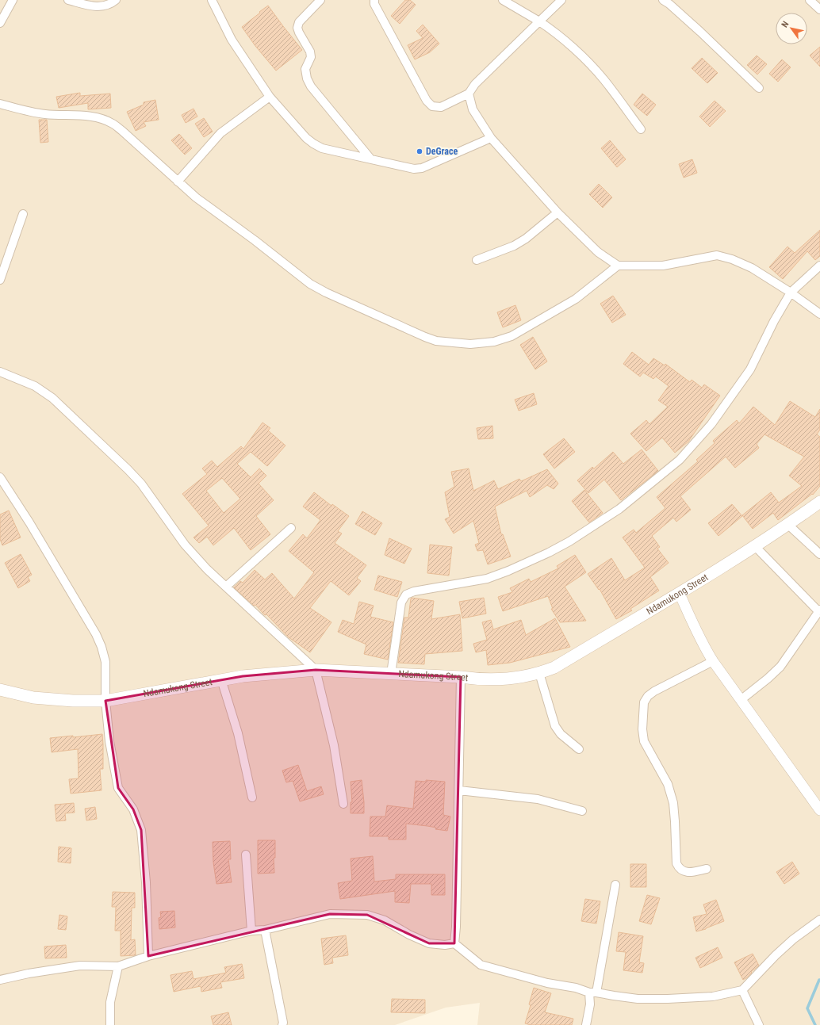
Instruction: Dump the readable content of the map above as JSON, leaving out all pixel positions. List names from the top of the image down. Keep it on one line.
{"streets":{"main road":["Ndamukong Street"]},"places":["DeGrace"],"north":"top left"}
